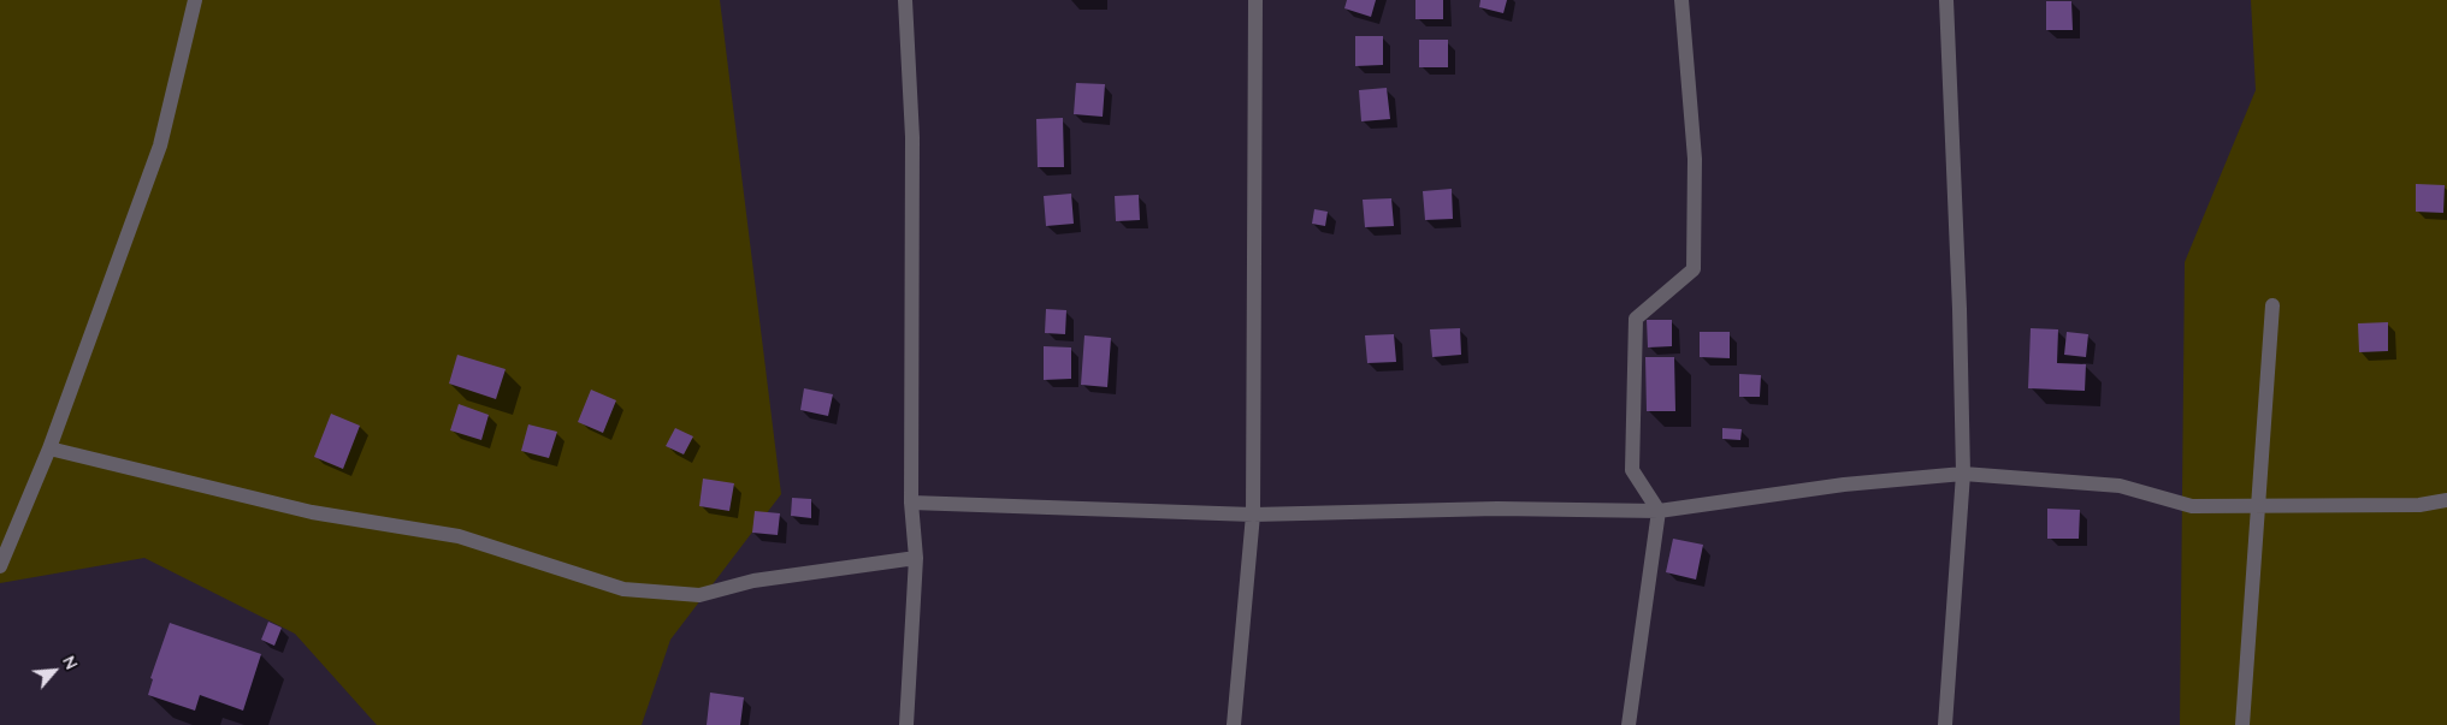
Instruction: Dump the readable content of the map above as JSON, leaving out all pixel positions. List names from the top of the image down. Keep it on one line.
{"north":"top right"}
